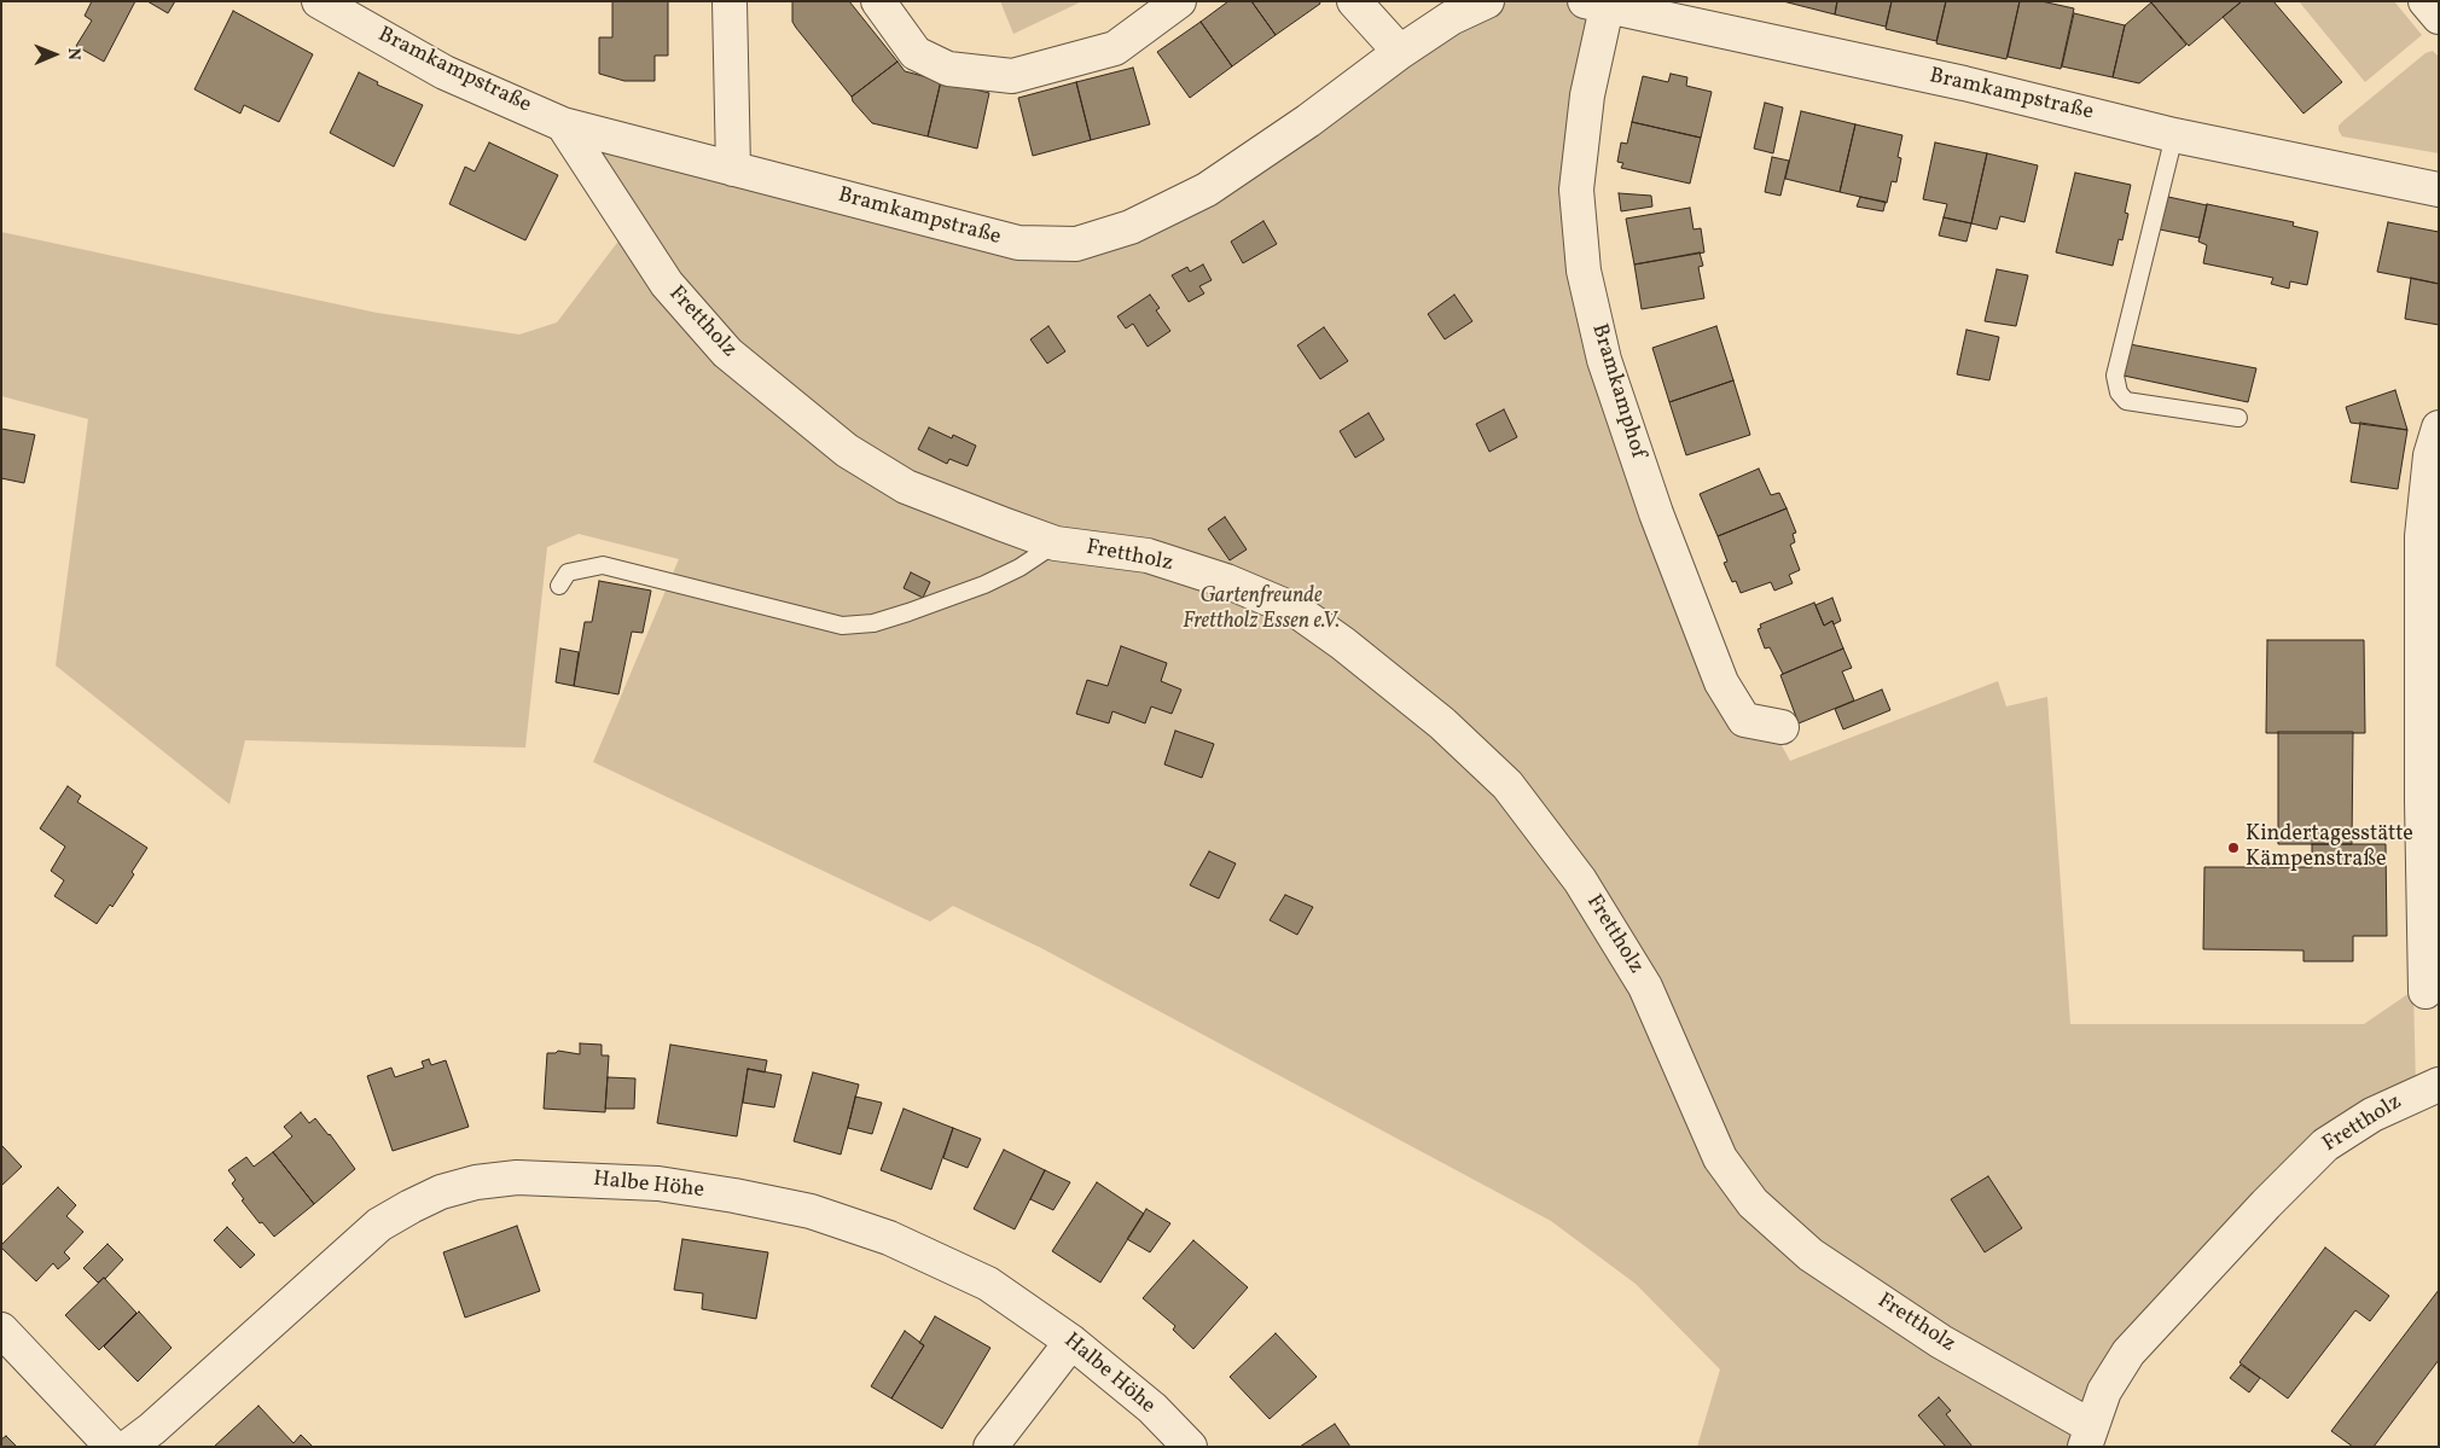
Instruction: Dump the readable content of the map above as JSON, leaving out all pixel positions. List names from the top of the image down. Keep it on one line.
{"streets":{"street":["Bramkampstraße","Frettholz","Bramkamphof","Halbe Höhe"]},"crossings":[["Bramkampstraße","Frettholz"],["Bramkampstraße","Bramkamphof"]],"parks":["Gartenfreunde Frettholz Essen e.V."],"places":["Kindertagesstätte Kämpenstraße"],"north":"right"}
